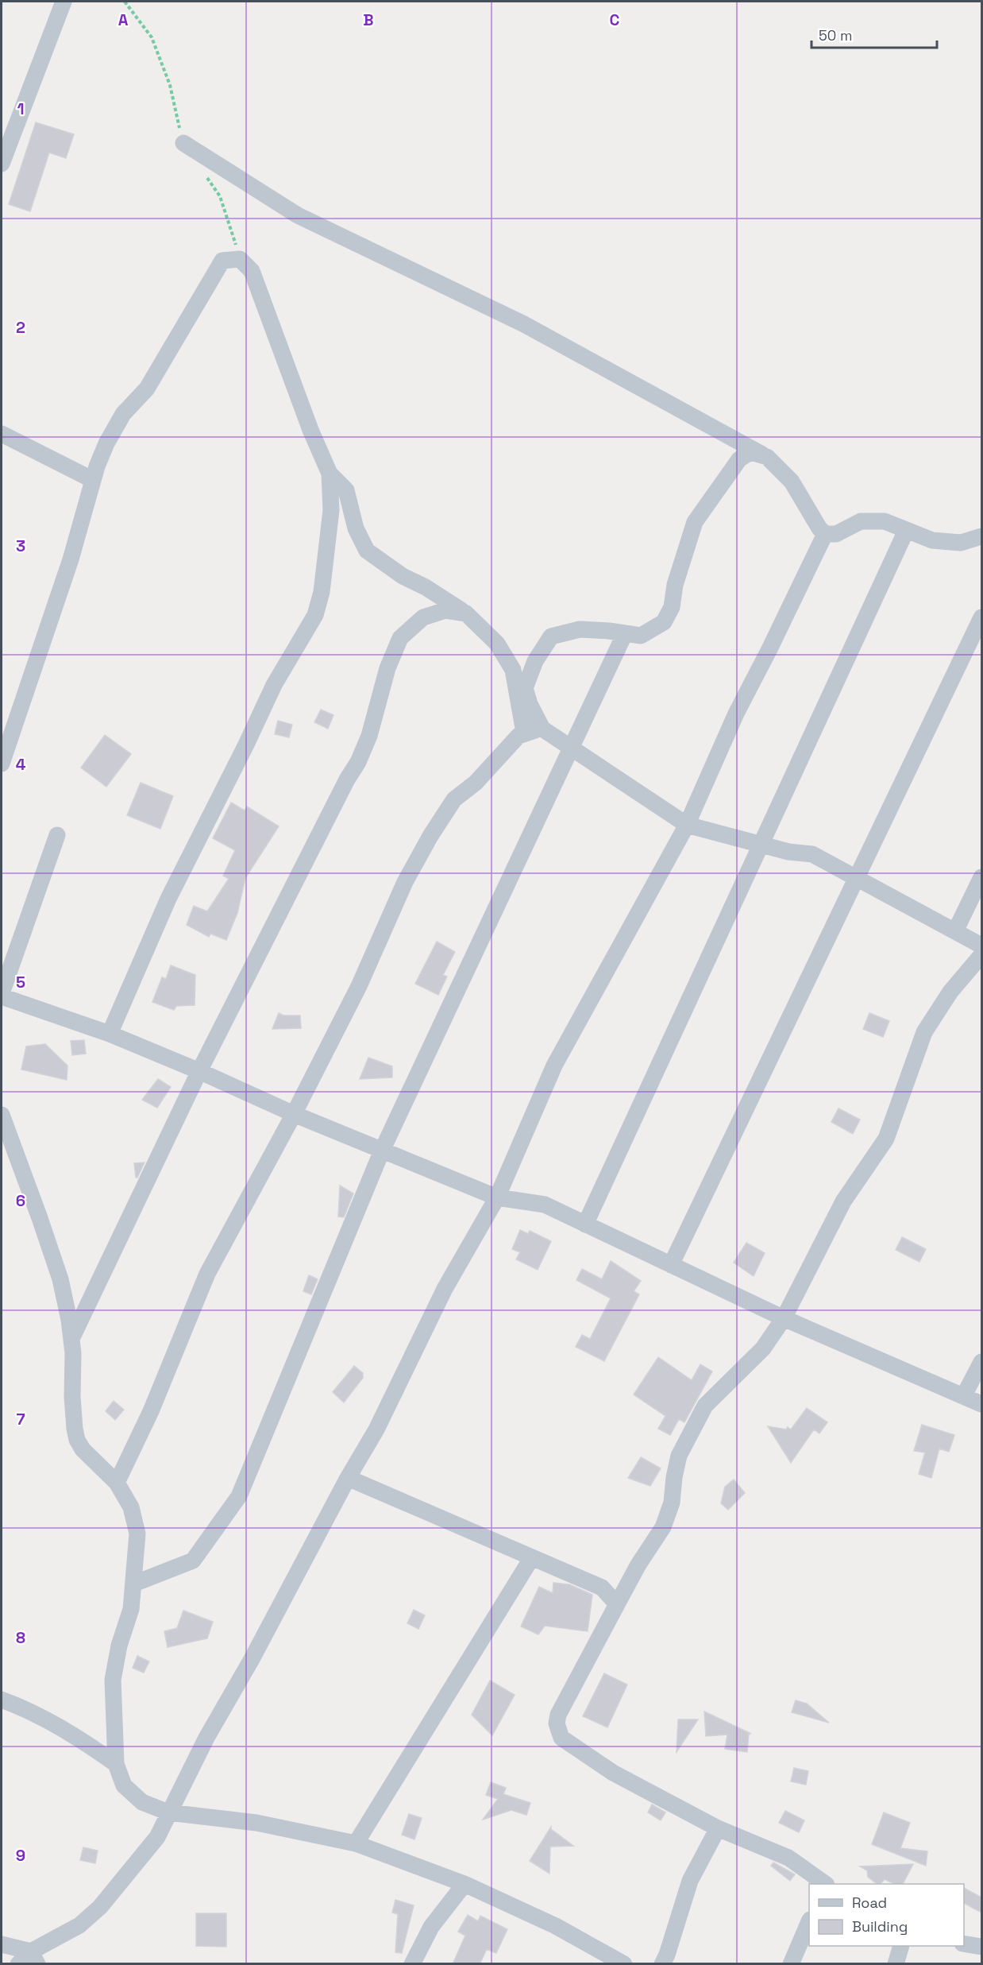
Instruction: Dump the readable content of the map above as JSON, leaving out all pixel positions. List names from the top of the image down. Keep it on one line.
{"legend":["Road","Building"],"scale_bar":"50 m","grid":{"columns":["A","B","C"],"rows":["1","2","3","4","5","6","7","8","9"]}}
